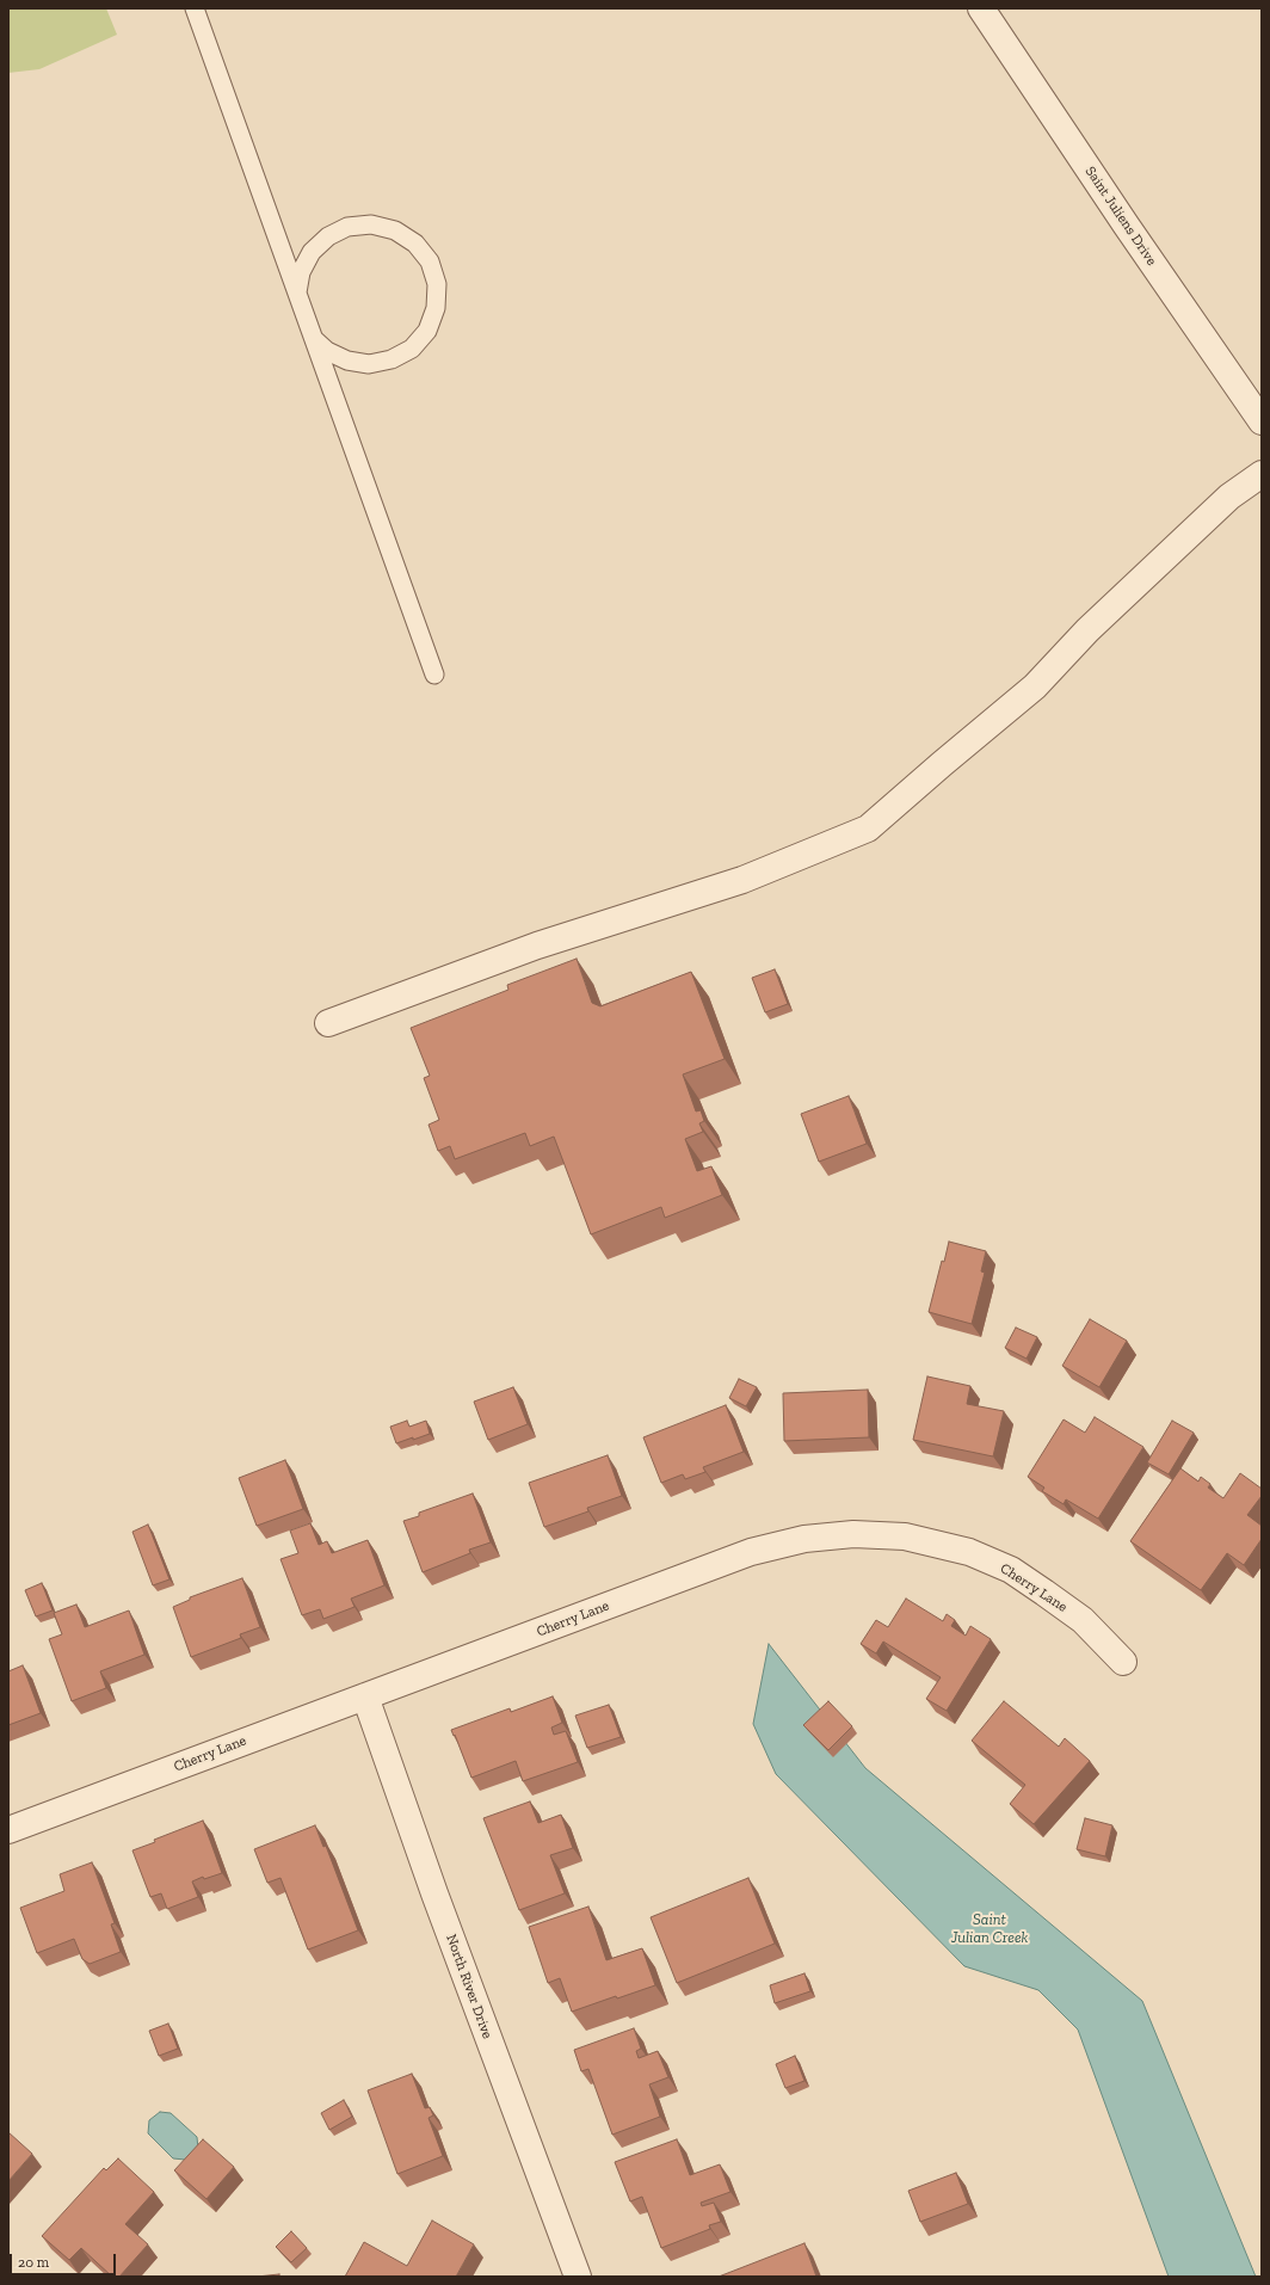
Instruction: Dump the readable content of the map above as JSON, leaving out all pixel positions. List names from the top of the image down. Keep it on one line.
{"streets":{"street":["Saint Juliens Drive","Cherry Lane","North River Drive"]},"crossings":[["Cherry Lane","North River Drive"]],"water":["Saint Julian Creek"],"scale_bar":"20 m"}
